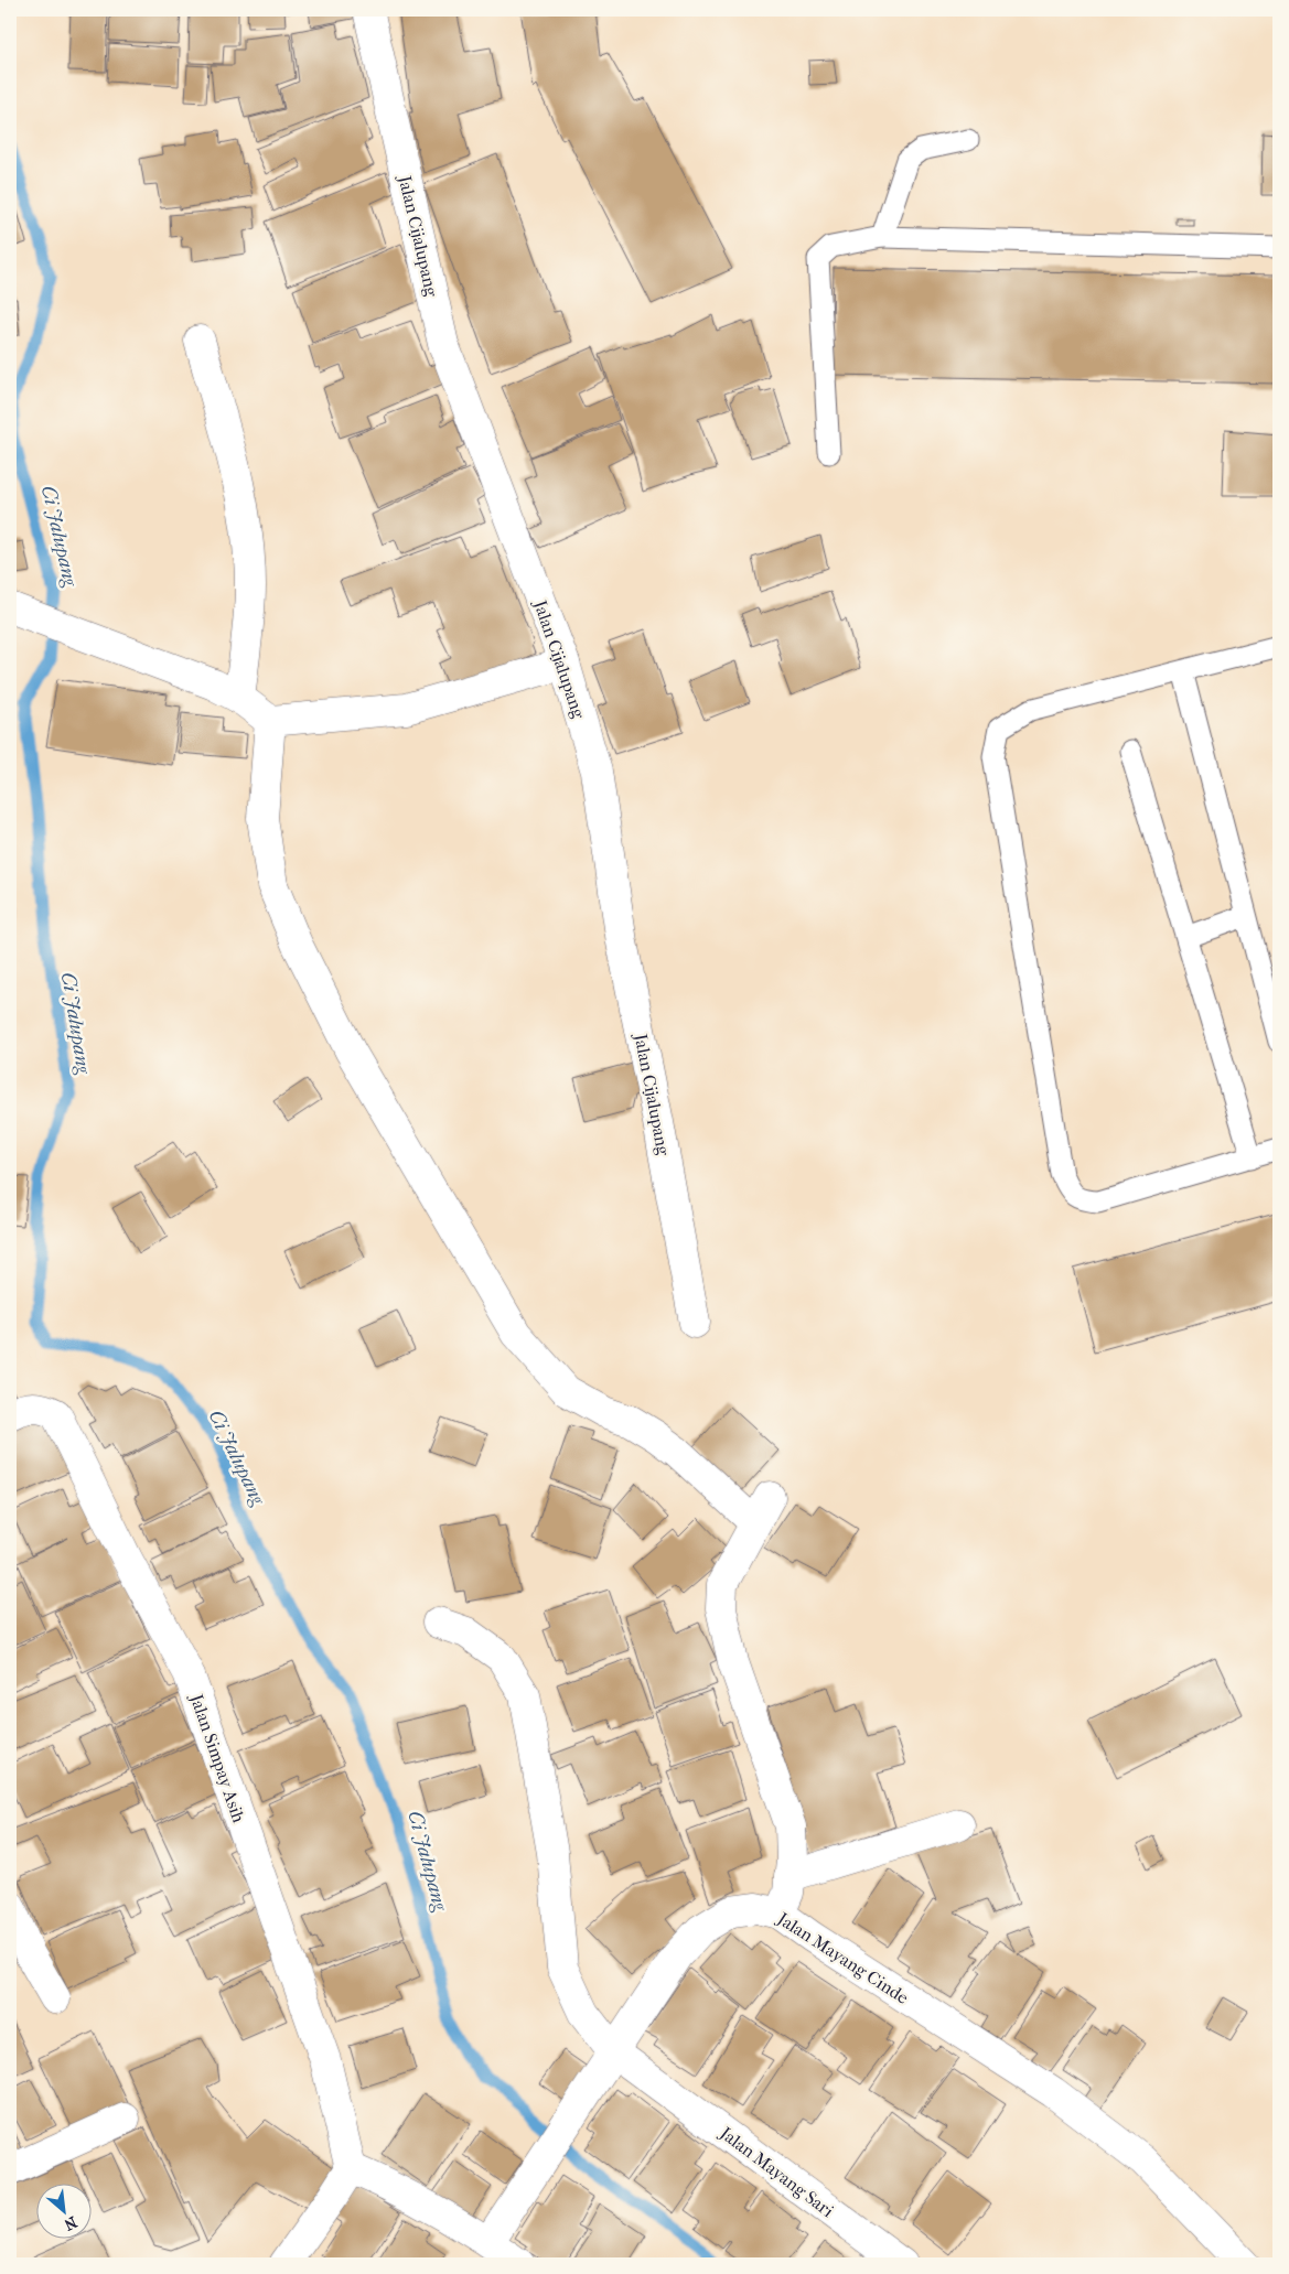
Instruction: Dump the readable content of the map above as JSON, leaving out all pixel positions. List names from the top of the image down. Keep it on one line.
{"streets":{"street":["Jalan Cijalupang","Jalan Simpay Asih","Jalan Mayang Cinde","Jalan Mayang Sari"]},"crossings":[["Jalan Mayang Cinde","Jalan Mayang Sari"]],"water":["Ci Jalupang"],"north":"bottom right"}
